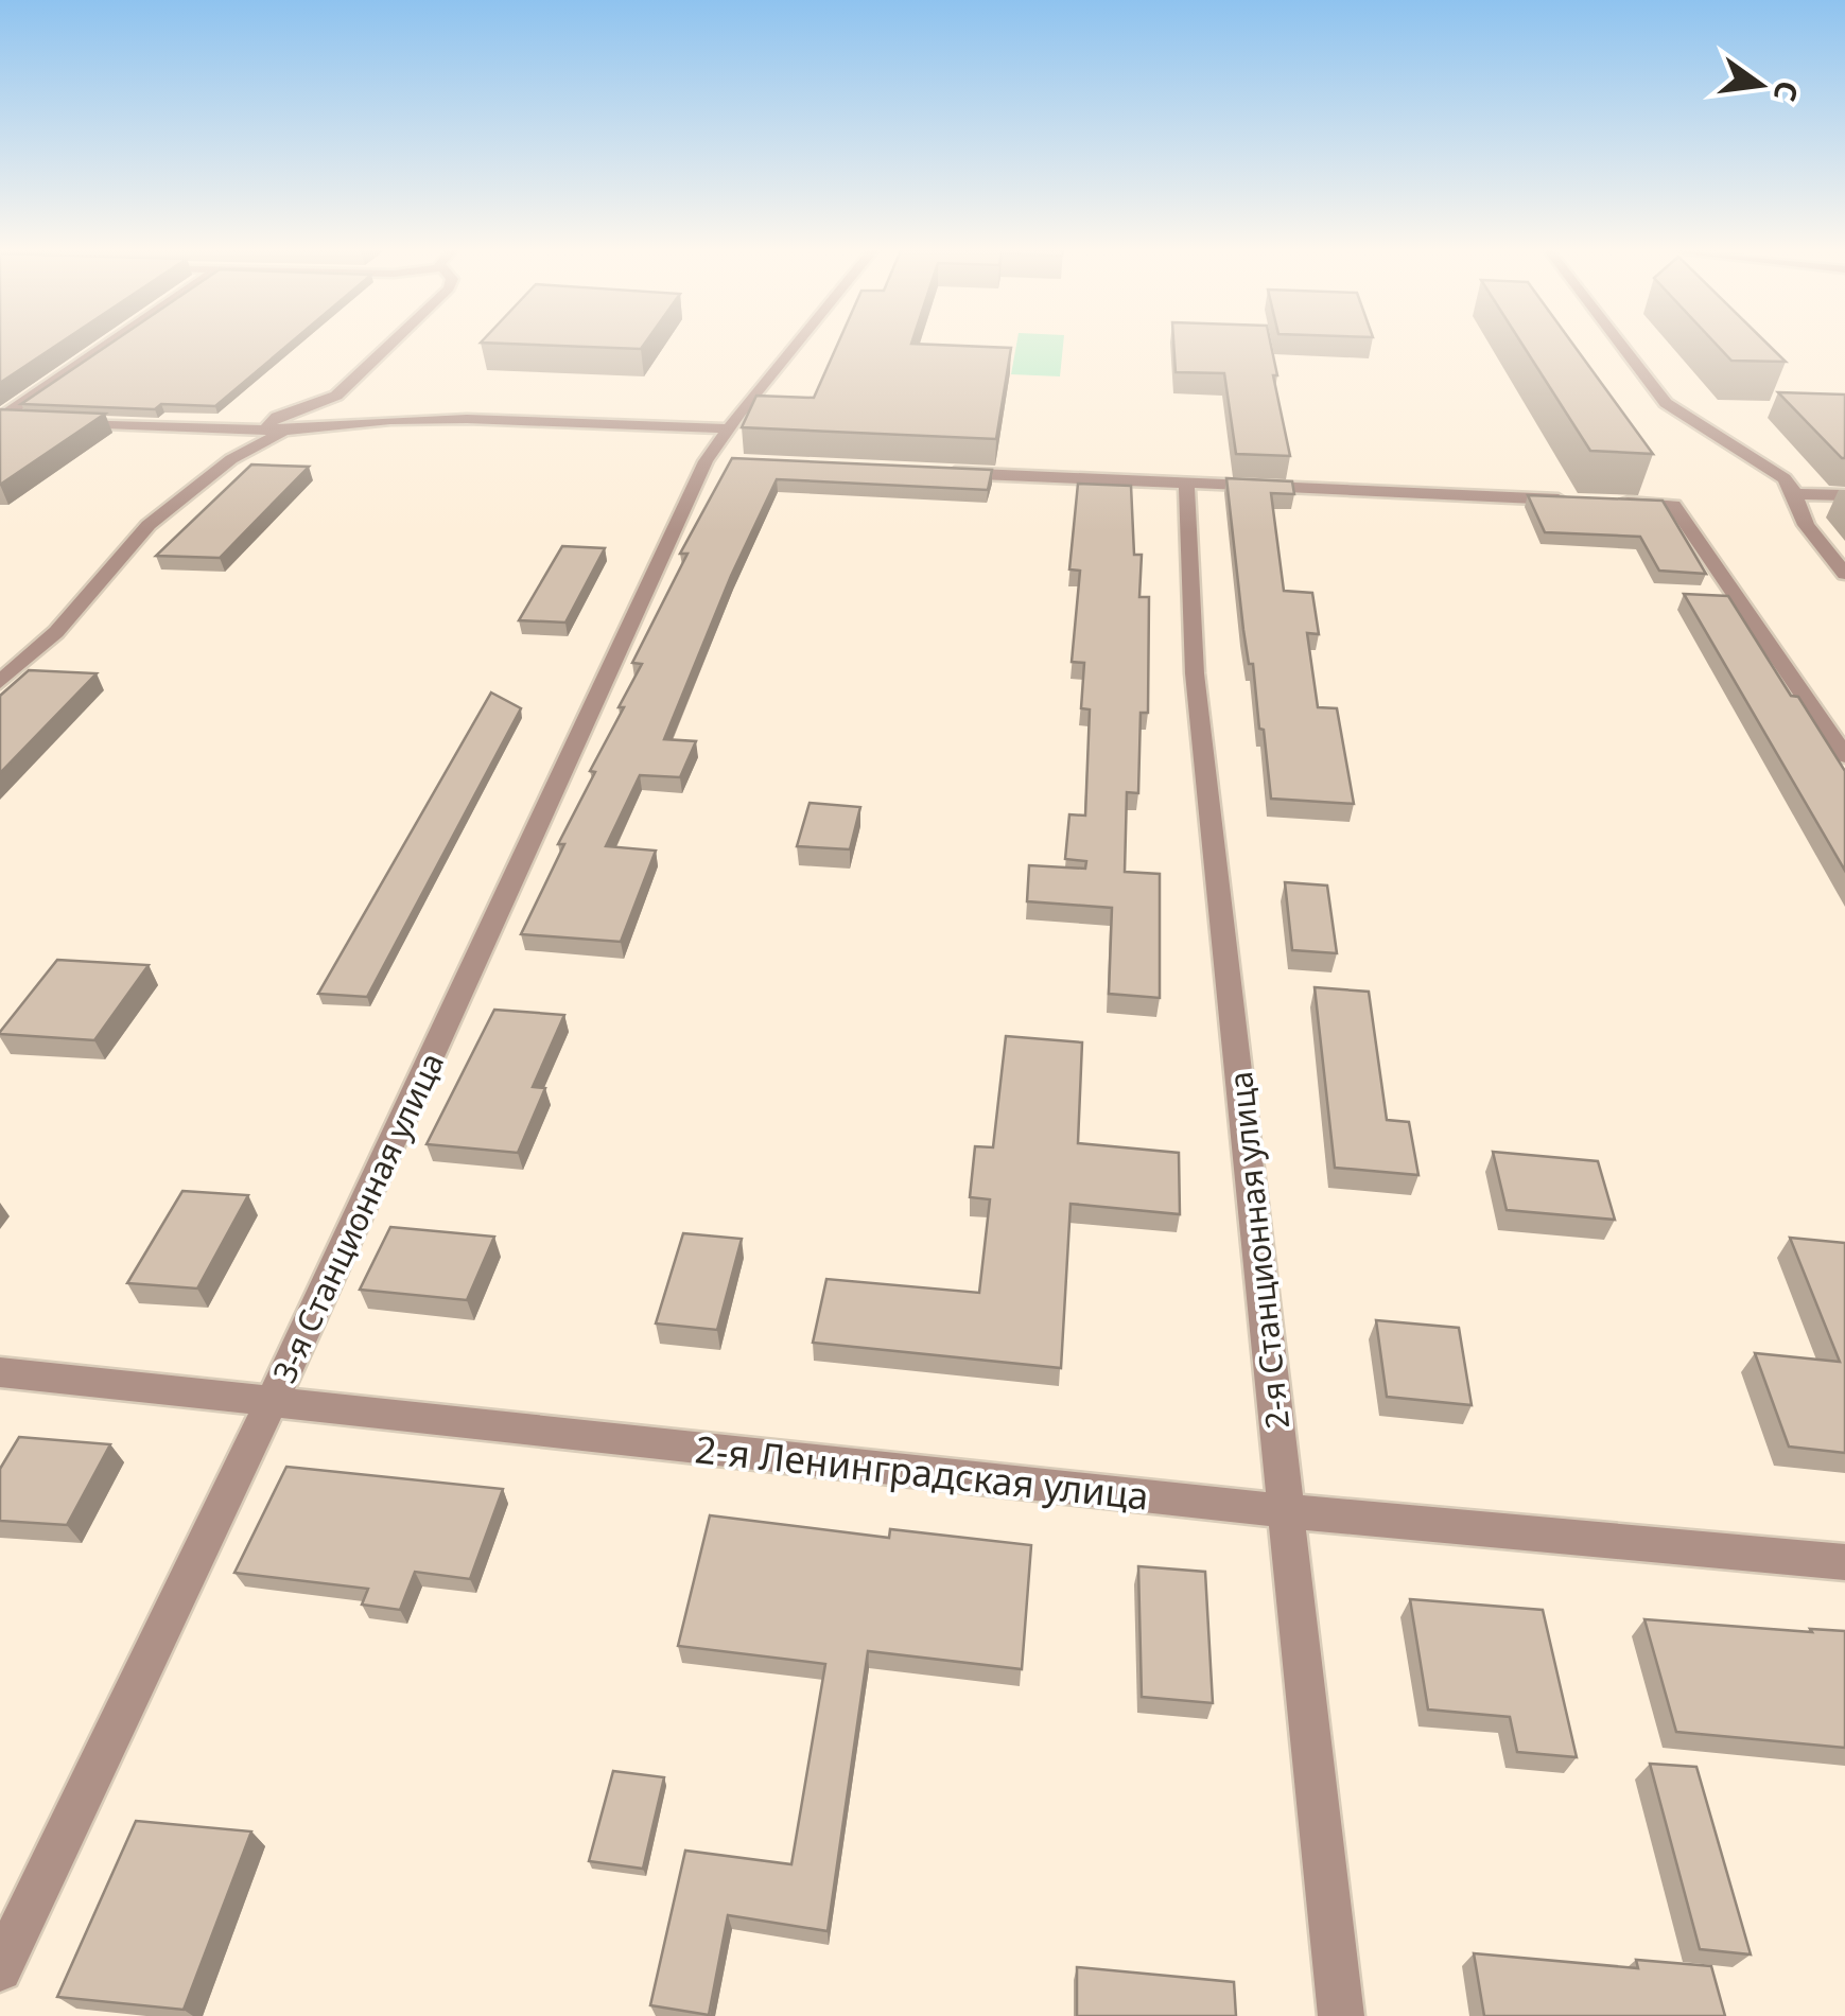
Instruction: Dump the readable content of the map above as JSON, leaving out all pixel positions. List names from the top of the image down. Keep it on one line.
{"streets":{"street":["3-я Станционная улица","2-я Станционная улица","2-я Ленинградская улица"]},"crossings":[["3-я Станционная улица","2-я Ленинградская улица"],["2-я Станционная улица","2-я Ленинградская улица"]],"north":"right"}
